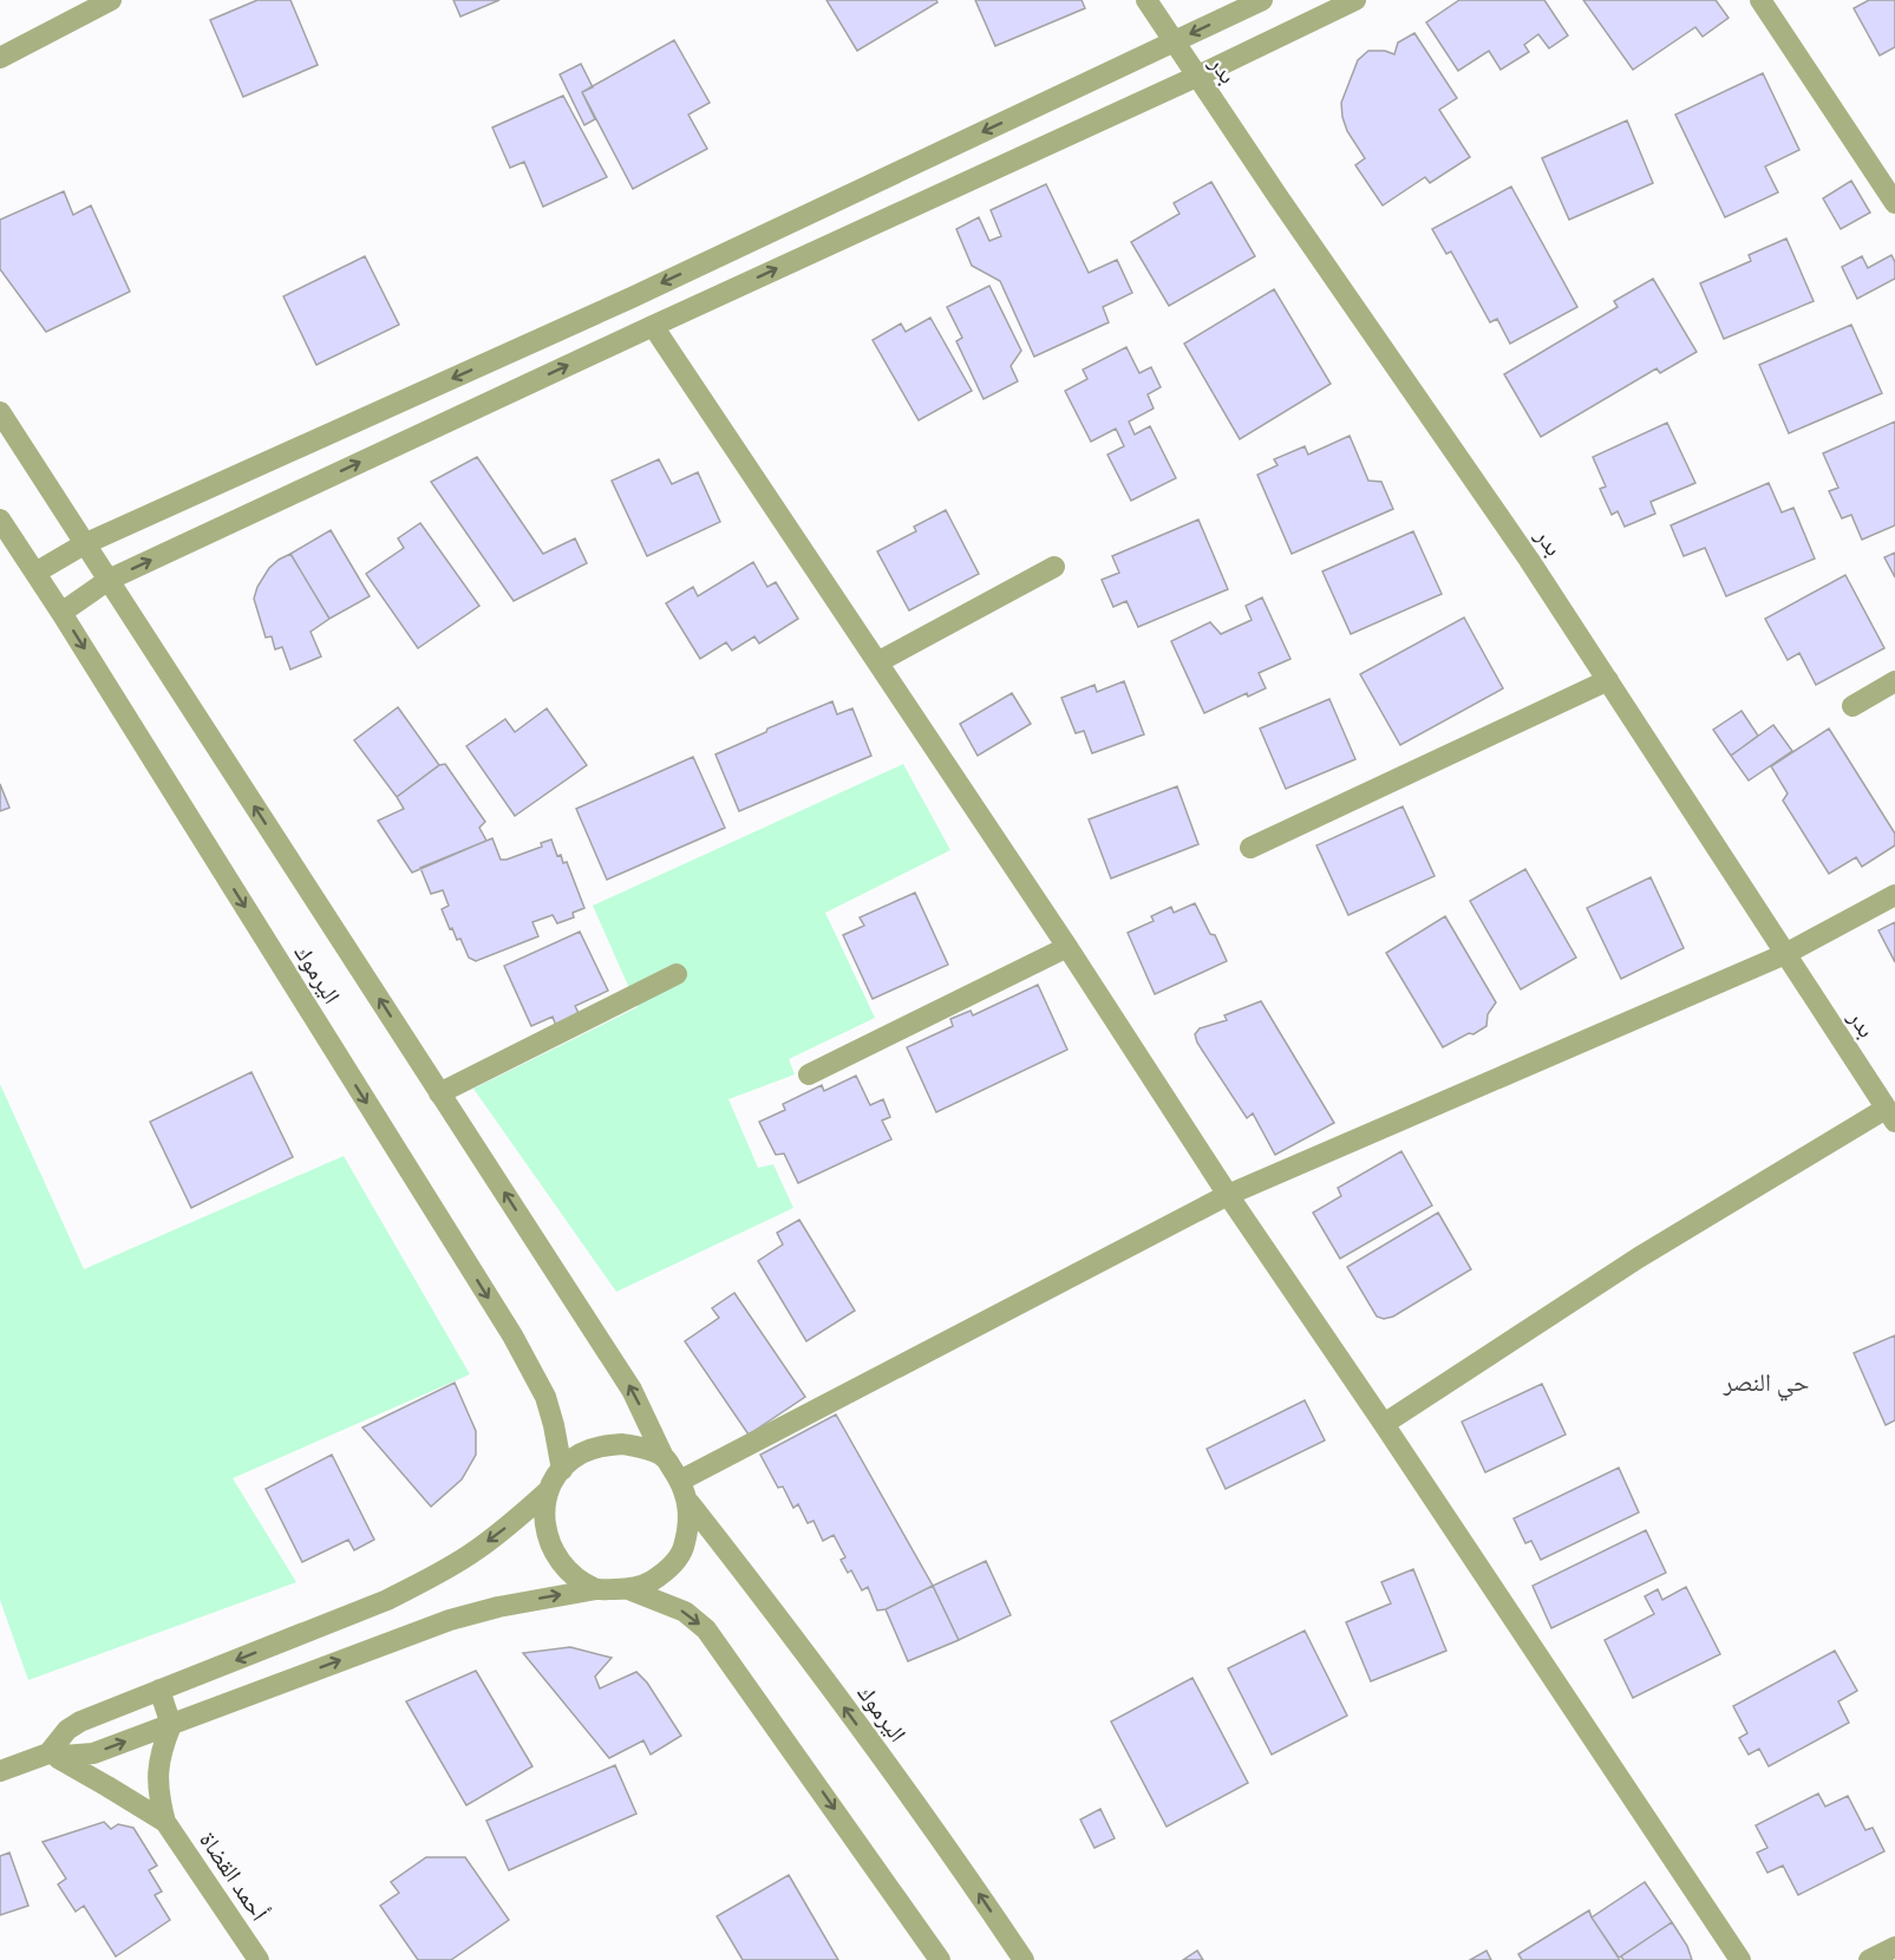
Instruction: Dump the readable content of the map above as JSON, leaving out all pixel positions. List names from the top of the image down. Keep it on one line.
{"streets":{"street":["بدر","اليرموك","أحمد القضاة"]},"districts":["حي النصر"]}
